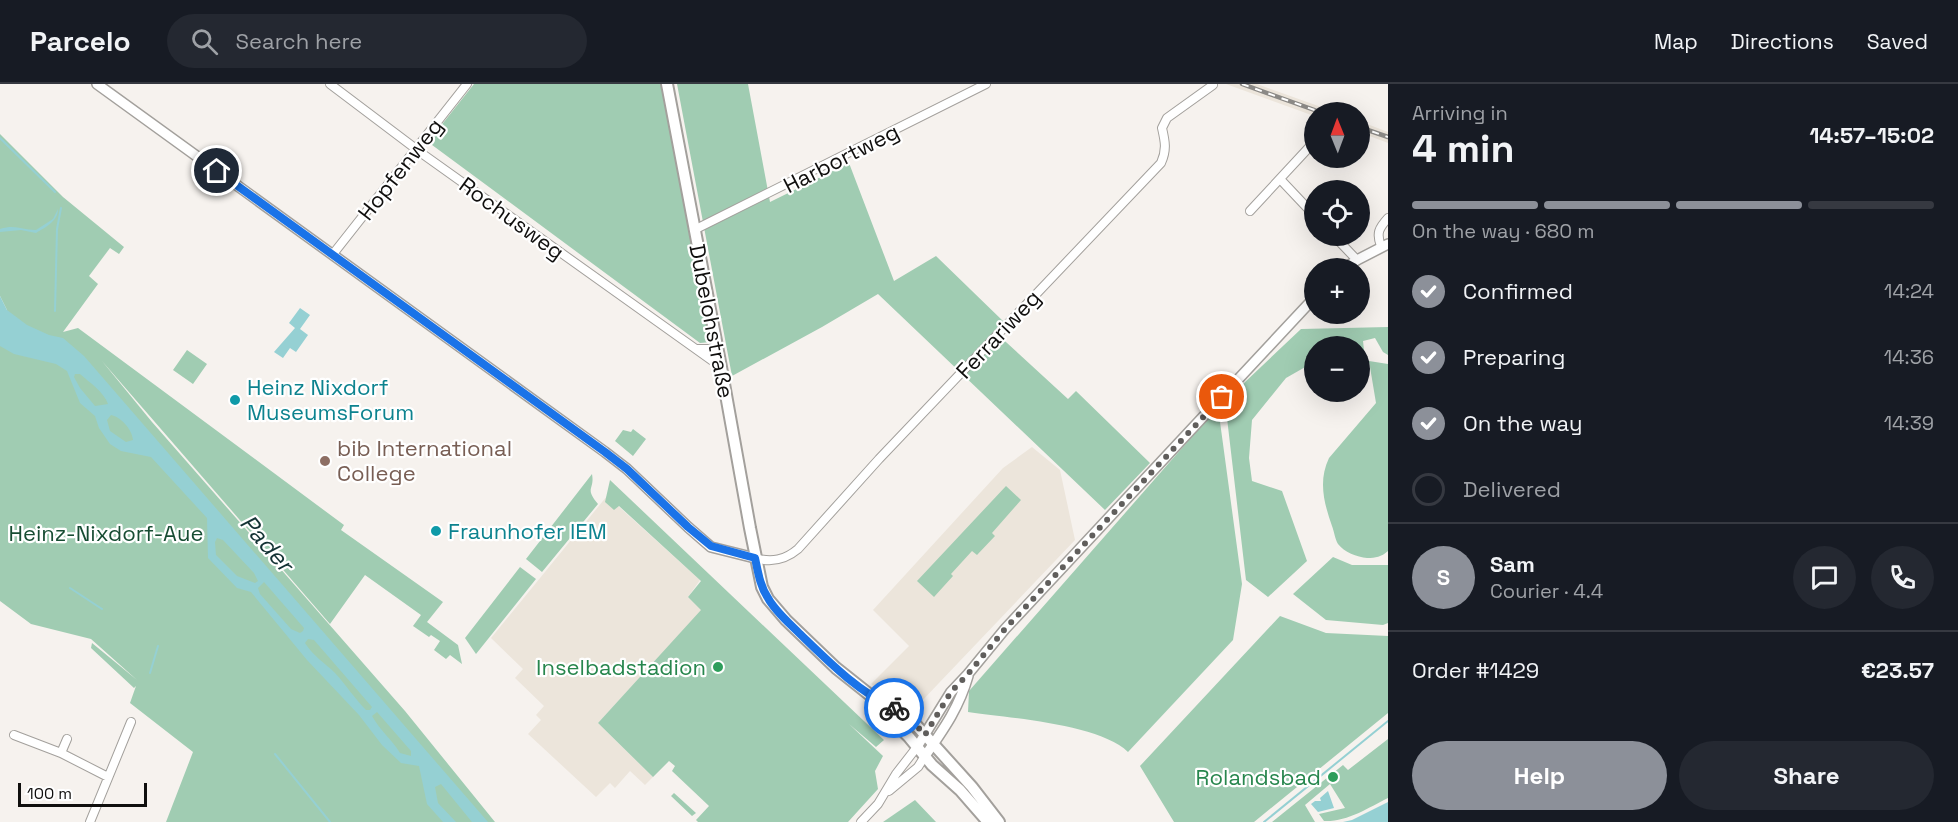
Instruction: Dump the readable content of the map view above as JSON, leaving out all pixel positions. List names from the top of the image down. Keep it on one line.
{"streets":{"main road":["Dubelohstraße"],"street":["Harbortweg","Hopfenweg","Rochusweg","Ferrariweg"]},"crossings":[["Harbortweg","Dubelohstraße"],["Hopfenweg","Rochusweg"],["Rochusweg","Dubelohstraße"],["Dubelohstraße","Ferrariweg"]],"water":["Pader"],"parks":["Heinz-Nixdorf-Aue"],"places":["Heinz Nixdorf MuseumsForum","bib International College","Fraunhofer IEM","Inselbadstadion","Rolandsbad"],"scale_bar":"100 m","north":"top","page":{"header":"Parcelo","search":"Search here","nav":["Map","Directions","Saved"],"heading":["4 min","Arriving in","14:57–15:02"],"panel":["Sam","Courier · 4.4","Order #1429","€23.57"],"map_buttons":["+","−"],"bar":"On the way · 680 m","list":[["Confirmed","14:24"],["Preparing","14:36"],["On the way","14:39"],"Delivered"],"round":"S","buttons":["Help","Share"],"scale":"100 m"}}
